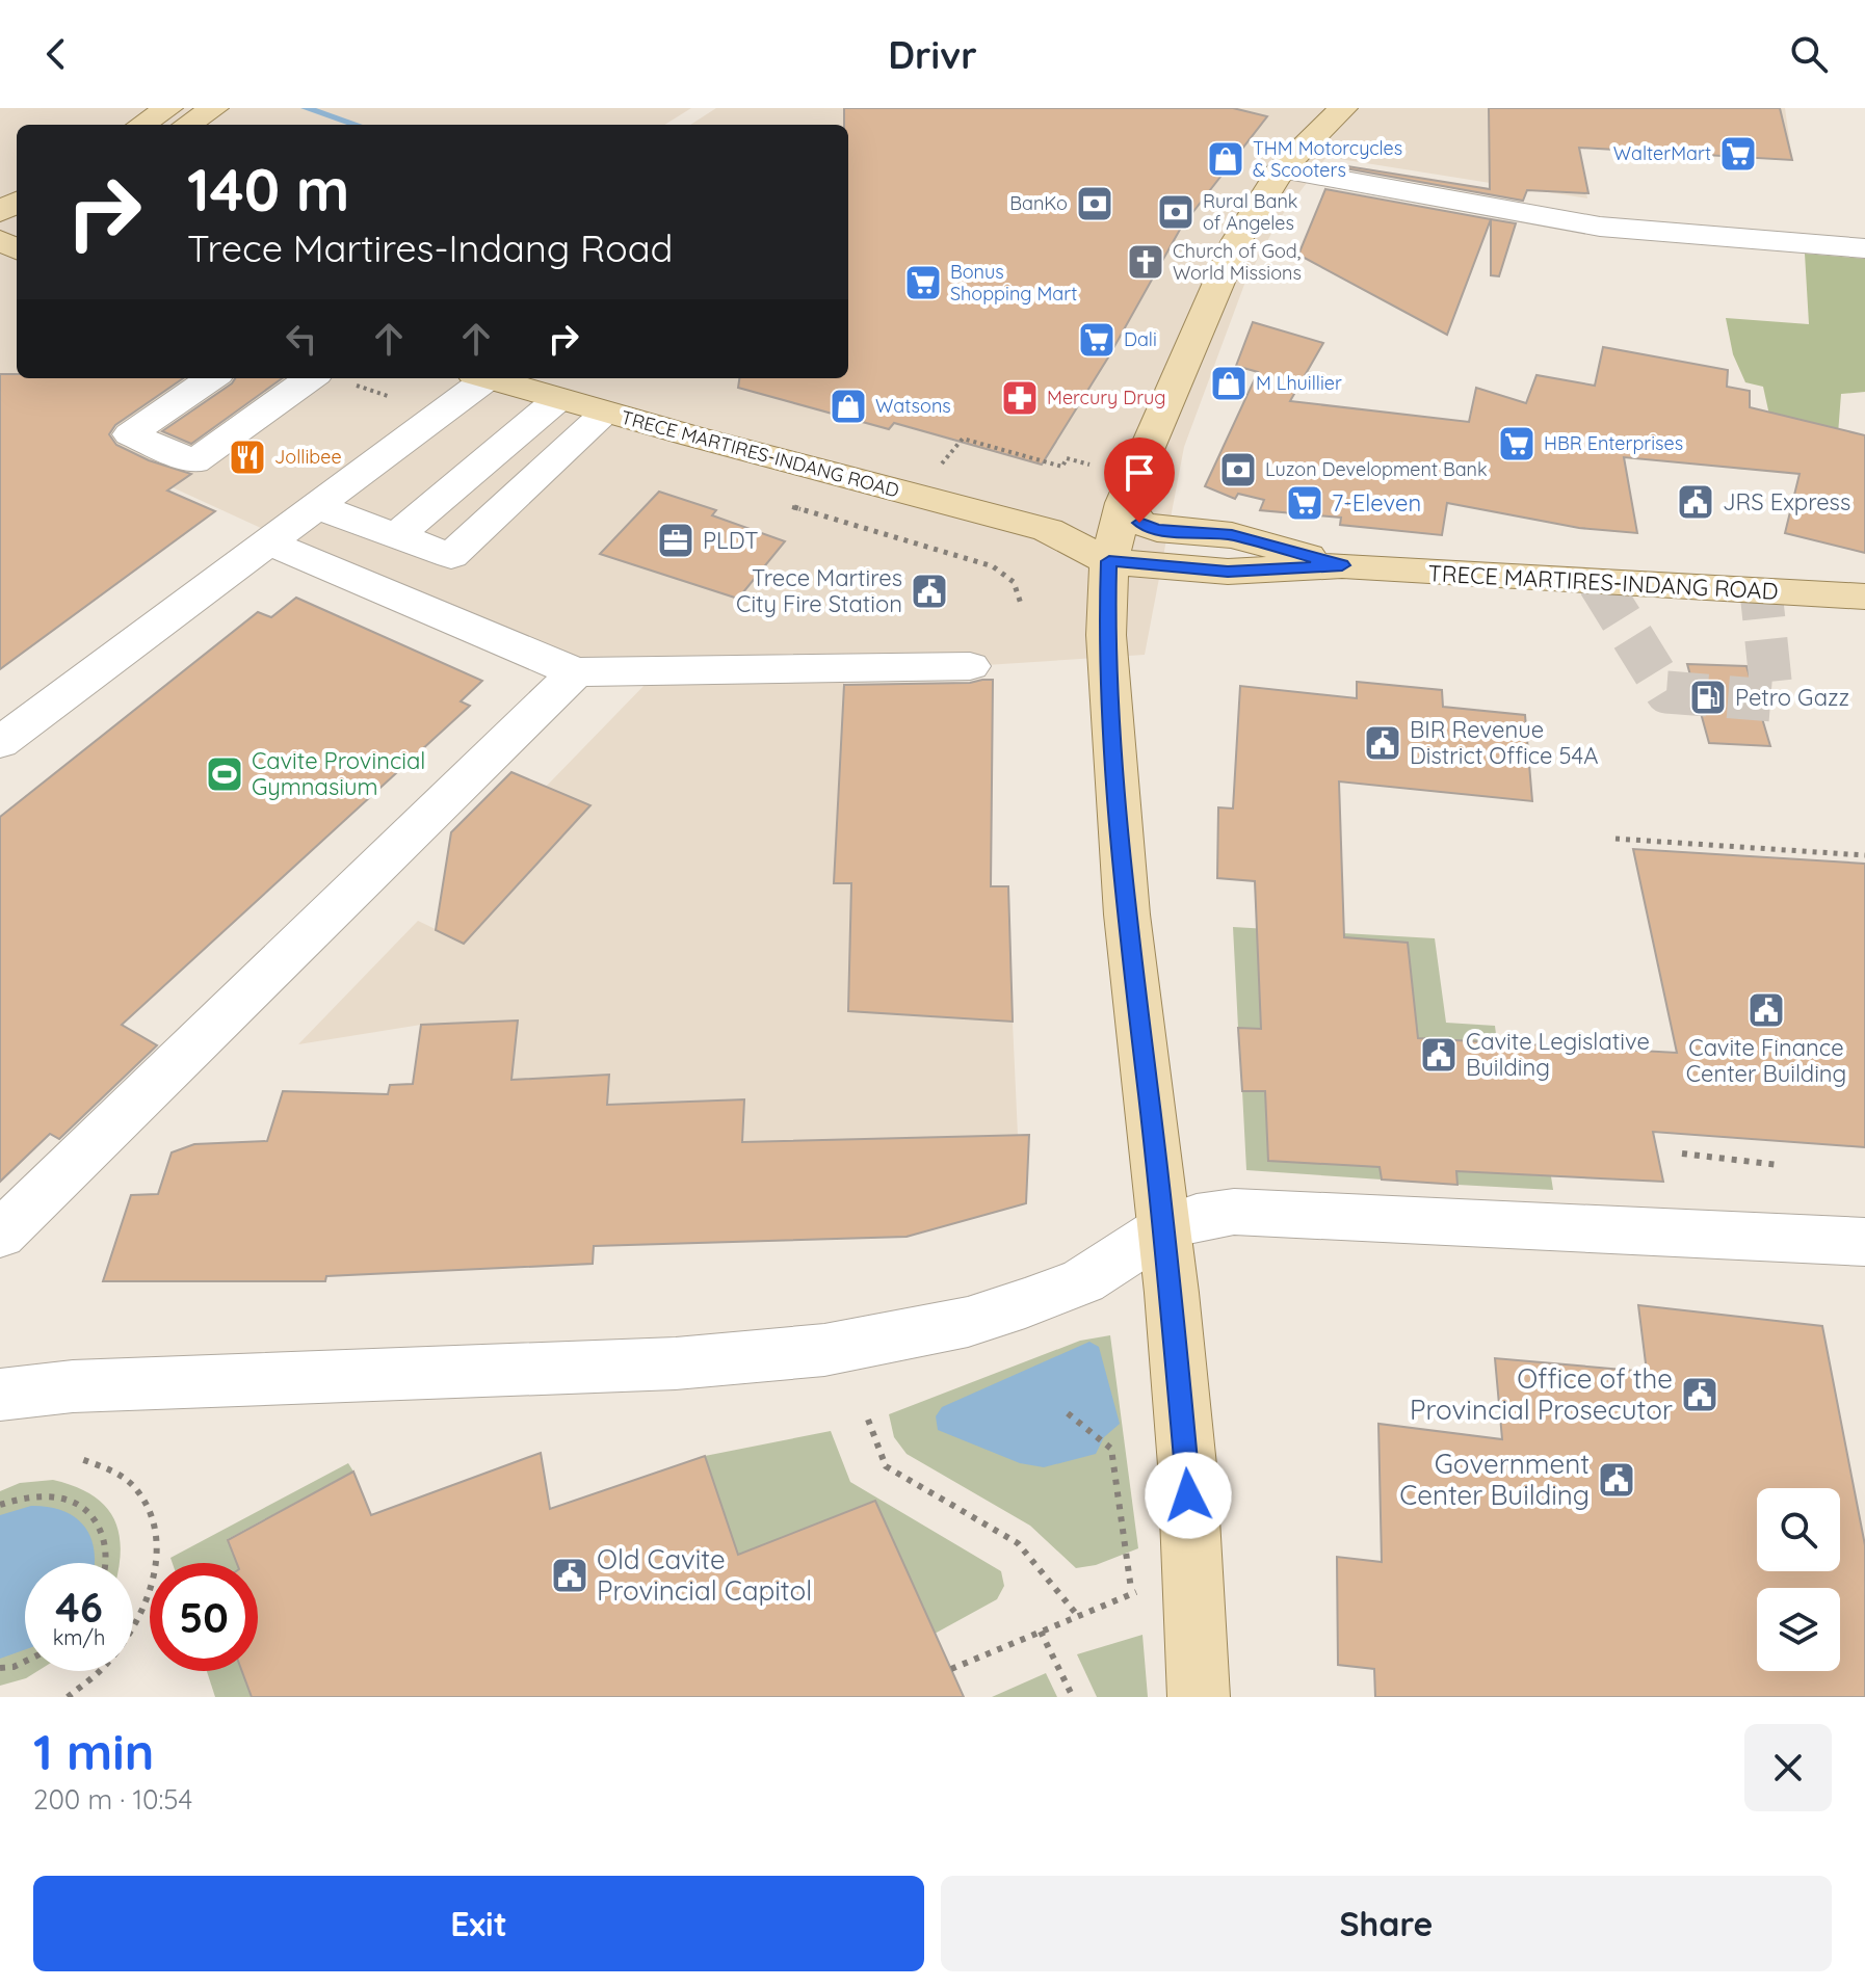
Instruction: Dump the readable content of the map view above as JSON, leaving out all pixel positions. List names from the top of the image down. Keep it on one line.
{"streets":{"main road":["TRECE MARTIRES-INDANG ROAD"]},"places":{"supermarket":["WalterMart","Bonus Shopping Mart","Dali","HBR Enterprises","7-Eleven"],"shop":["THM Motorcycles & Scooters","M Lhuillier","Watsons"],"bank":["BanKo","Rural Bank of Angeles","Luzon Development Bank"],"church":["Church of God, World Missions"],"pharmacy":["Mercury Drug"],"restaurant":["Jollibee"],"public building":["JRS Express","Trece Martires City Fire Station","BIR Revenue District Office 54A","Cavite Finance Center Building","Cavite Legislative Building","Office of the Provincial Prosecutor","Government Center Building","Old Cavite Provincial Capitol"],"office":["PLDT"],"fuel station":["Petro Gazz"],"sports":["Cavite Provincial Gymnasium"]},"page":{"header":"Drivr","turn":["140 m","Trece Martires-Indang Road"],"speed":"46 km/h","limit":"50","heading":["1 min","200 m · 10:54"],"buttons":["Exit","Share"]}}
